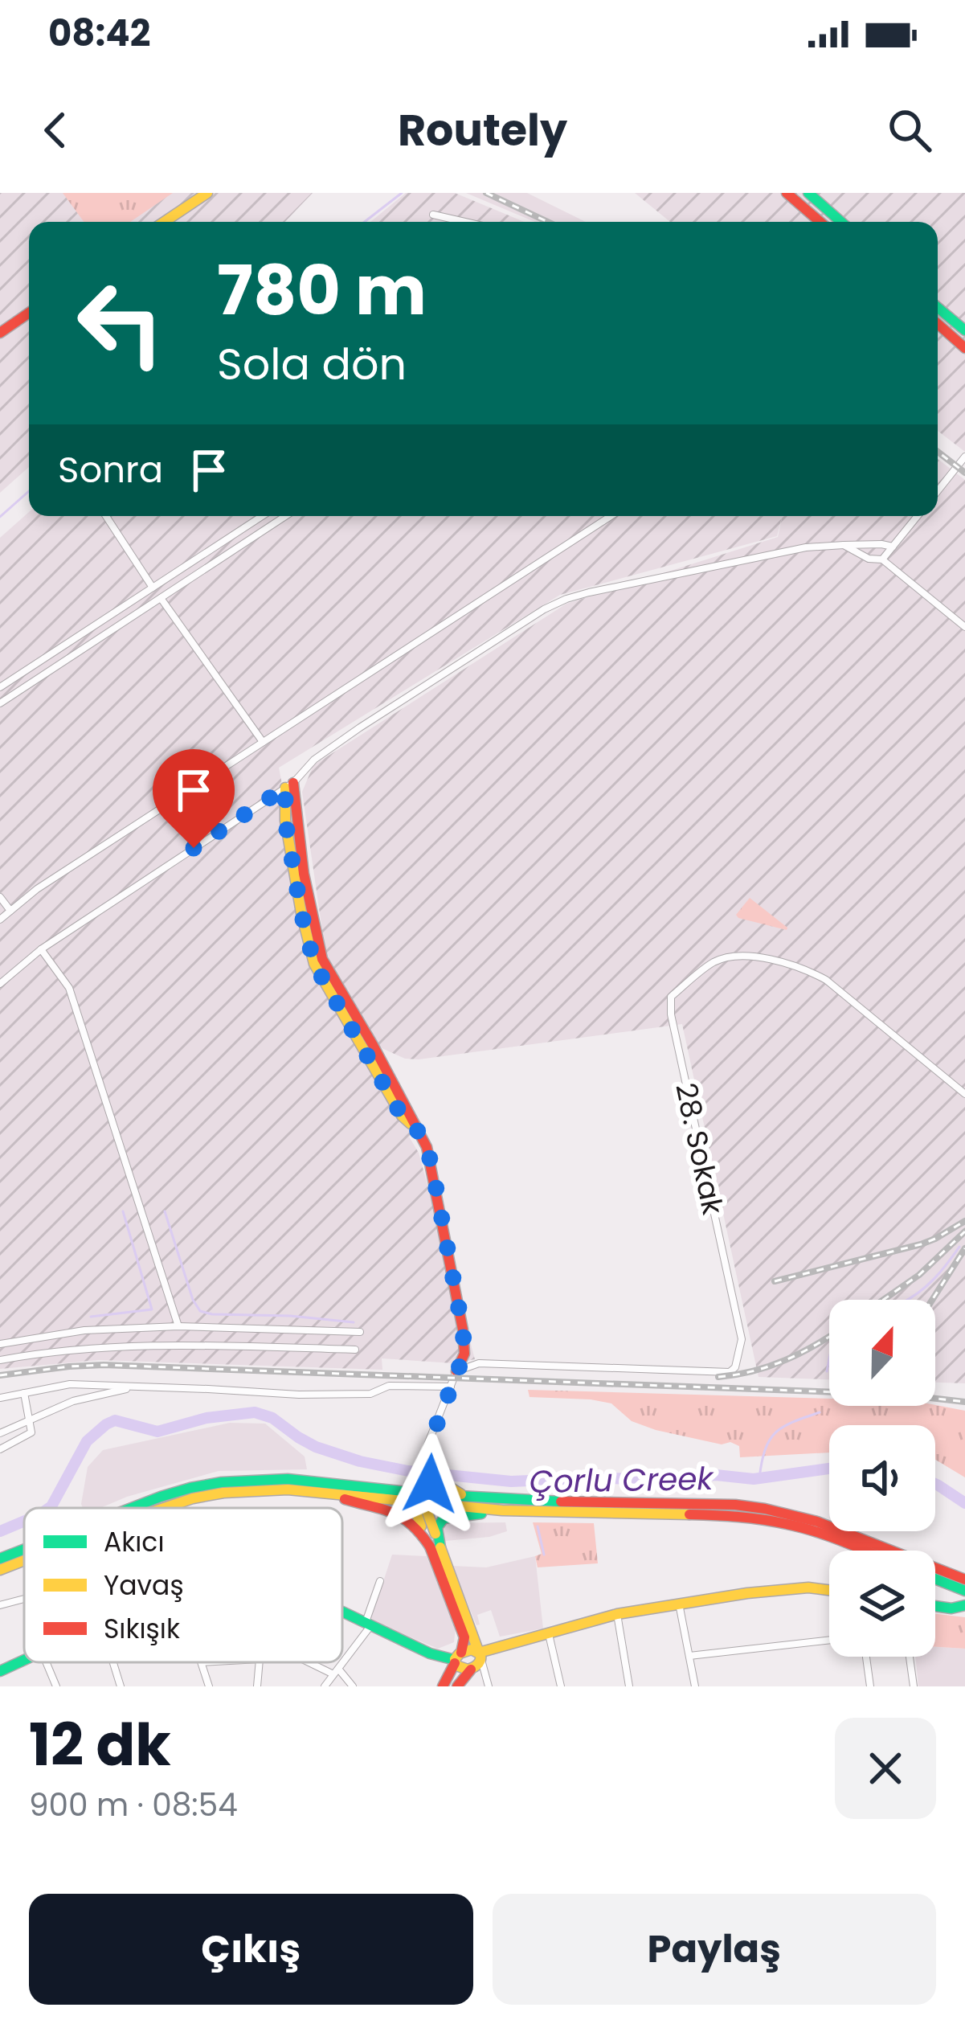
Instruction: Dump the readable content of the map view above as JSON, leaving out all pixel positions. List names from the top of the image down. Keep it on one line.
{"streets":{"street":["28. Sokak"]},"water":["Çorlu Creek"],"legend":["Akıcı","Yavaş","Sıkışık"],"north":"top","page":{"status":"08:42","header":"Routely","turn":["780 m","Sola dön"],"then":"Sonra","heading":["12 dk","900 m · 08:54"],"buttons":["Çıkış","Paylaş"]}}
